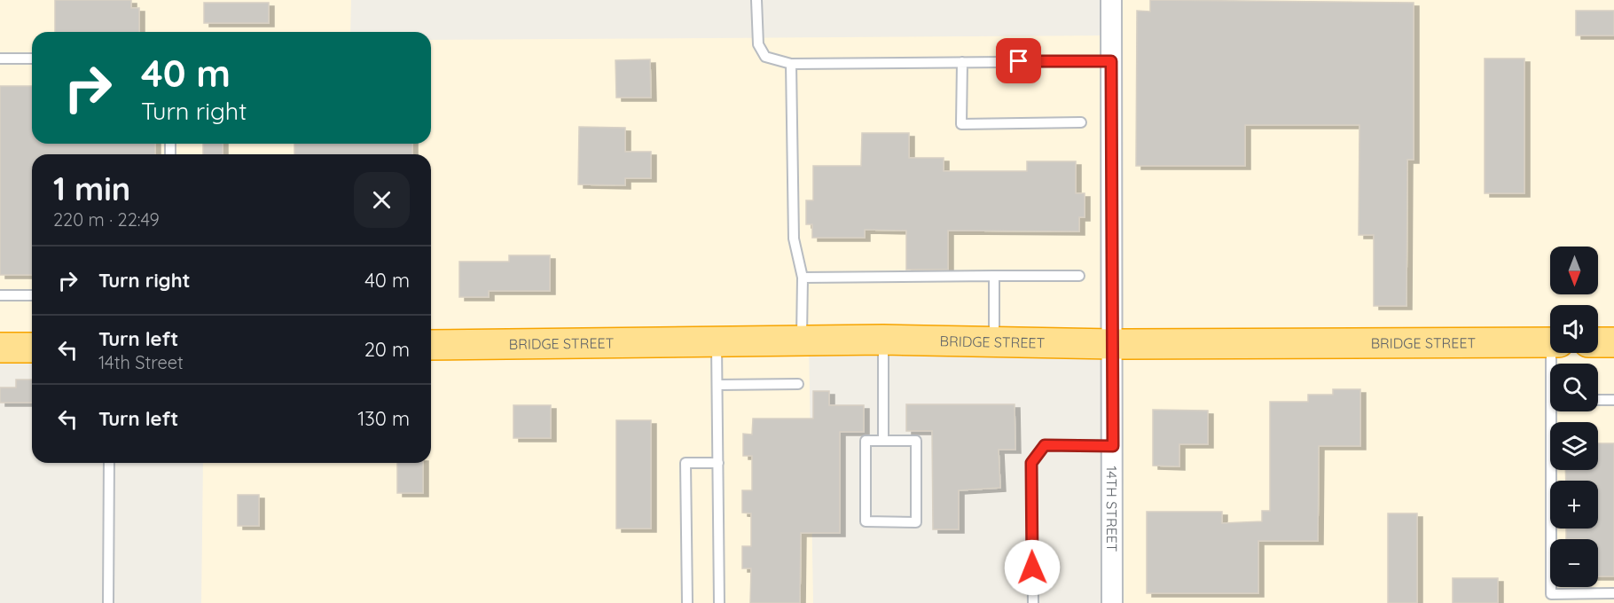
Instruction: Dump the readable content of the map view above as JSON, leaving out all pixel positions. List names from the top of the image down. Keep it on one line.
{"streets":{"highway":["BRIDGE STREET"],"street":["14TH STREET"]},"crossings":[["BRIDGE STREET","14TH STREET"]],"north":"bottom","page":{"turn":["40 m","Turn right"],"heading":["1 min","220 m · 22:49"],"list":[{"name":"Turn right","value":"40 m"},{"name":"Turn left","note":"14th Street","value":"20 m"},{"name":"Turn left","value":"130 m"}],"map_buttons":["+","−"]}}
